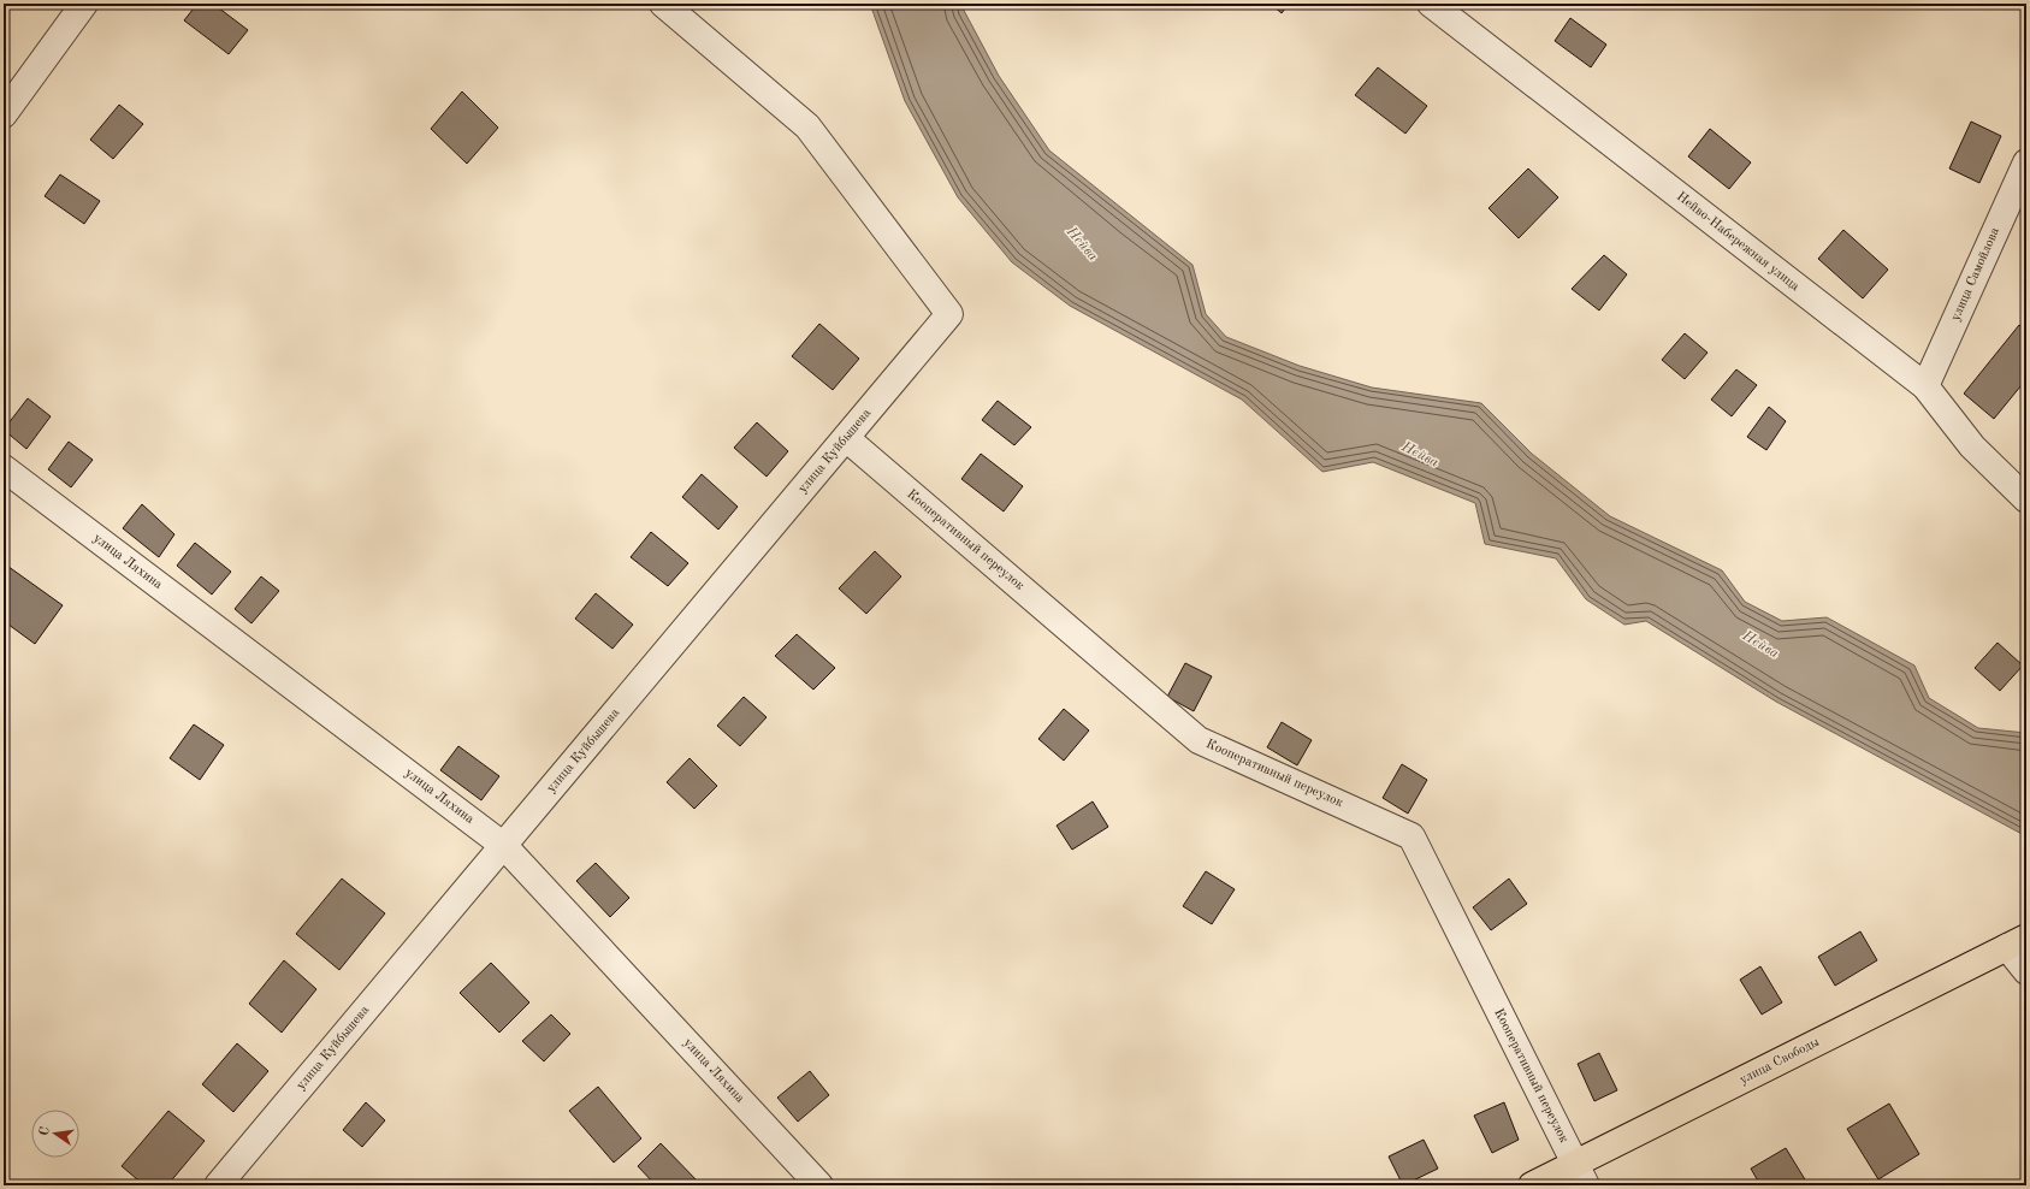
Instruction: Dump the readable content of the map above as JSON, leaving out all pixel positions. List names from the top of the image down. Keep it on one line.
{"streets":{"main road":["улица Свободы"],"street":["Нейво-Набережная улица","улица Самойлова","улица Куйбышева","Кооперативный переулок","улица Ляхина"]},"crossings":[["Нейво-Набережная улица","улица Самойлова"],["улица Куйбышева","Кооперативный переулок"],["улица Куйбышева","улица Ляхина"],["Кооперативный переулок","улица Свободы"]],"water":["Нейва"],"north":"left"}
